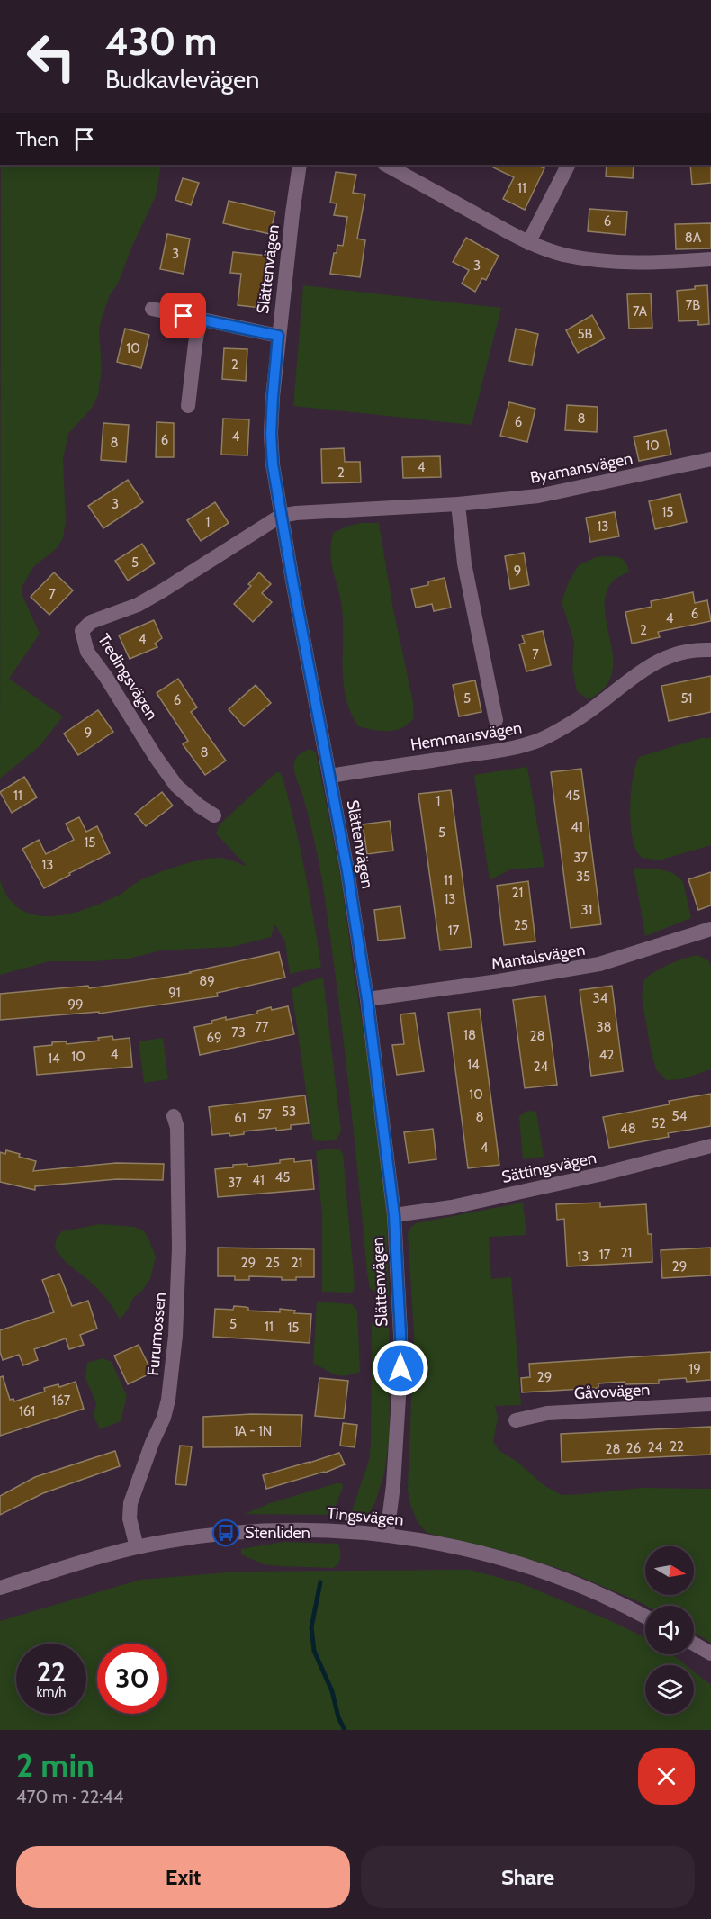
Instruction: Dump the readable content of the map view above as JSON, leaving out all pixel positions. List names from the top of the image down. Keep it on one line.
{"streets":{"street":["Slättenvägen","Byamansvägen","Tredingsvägen","Hemmansvägen","Mantalsvägen","Sättingsvägen","Furumossen","Gåvovägen","Tingsvägen"]},"crossings":[["Slättenvägen","Byamansvägen"],["Slättenvägen","Tredingsvägen"],["Slättenvägen","Hemmansvägen"],["Slättenvägen","Mantalsvägen"],["Slättenvägen","Sättingsvägen"],["Slättenvägen","Tingsvägen"],["Byamansvägen","Tredingsvägen"],["Furumossen","Tingsvägen"]],"places":{"bus stop":["Stenliden"]},"house_numbers":["11","6","8A","3","3","7B","7A","5B","10","2","8","6","4","6","8","10","4","2","3","15","1","13","5","9","7","6","4","2","4","7","5","51","6","9","8","11","45","1","41","5","15","37","13","35","11","21","13","31","25","17","89","91","34","99","77","38","73","18","28","69","4","42","10","14","14","24","10","53","57","54","8","61","52","48","4","45","41","37","21","17","13","29","25","21","29","5","11","15","19","29","167","161","1A - 1N","22","24","26","28"],"north":"right","page":{"turn":["430 m","Budkavlevägen"],"then":"Then","speed":"22 km/h","limit":"30","heading":["2 min","470 m · 22:44"],"buttons":["Exit","Share"]}}
